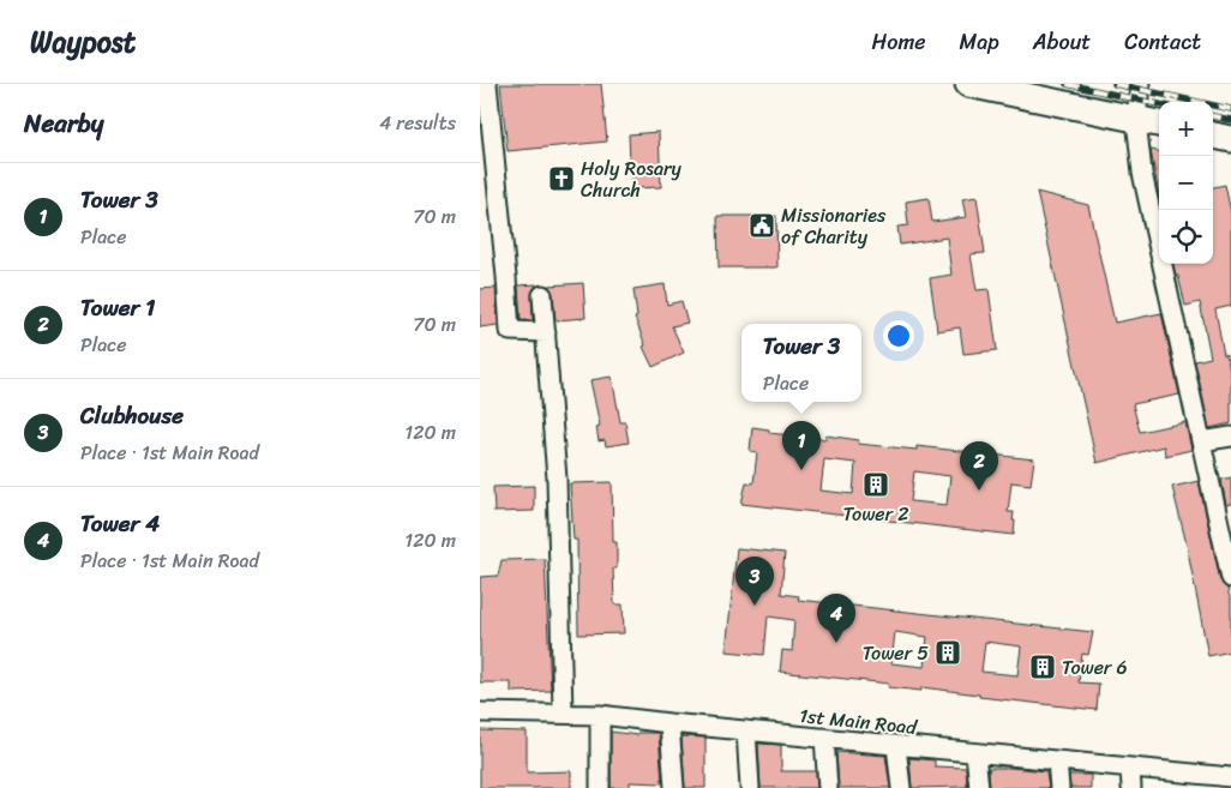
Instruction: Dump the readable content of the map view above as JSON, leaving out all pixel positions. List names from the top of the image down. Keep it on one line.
{"streets":{"street":["1st Main Road"]},"places":{"church":["Holy Rosary Church"],"public building":["Missionaries of Charity"],"building":["Tower 2","Tower 5","Tower 6"]},"page":{"header":"Waypost","nav":["Home","Map","About","Contact"],"heading":["Nearby","4 results"],"map_buttons":["+","−"],"list":[{"mark":"1","name":"Tower 3","note":"Place","value":"70 m"},{"mark":"2","name":"Tower 1","note":"Place","value":"70 m"},{"mark":"3","name":"Clubhouse","note":"Place · 1st Main Road","value":"120 m"},{"mark":"4","name":"Tower 4","note":"Place · 1st Main Road","value":"120 m"}],"popup":["Tower 3","Place"],"pins":["1","2","3","4"]}}
